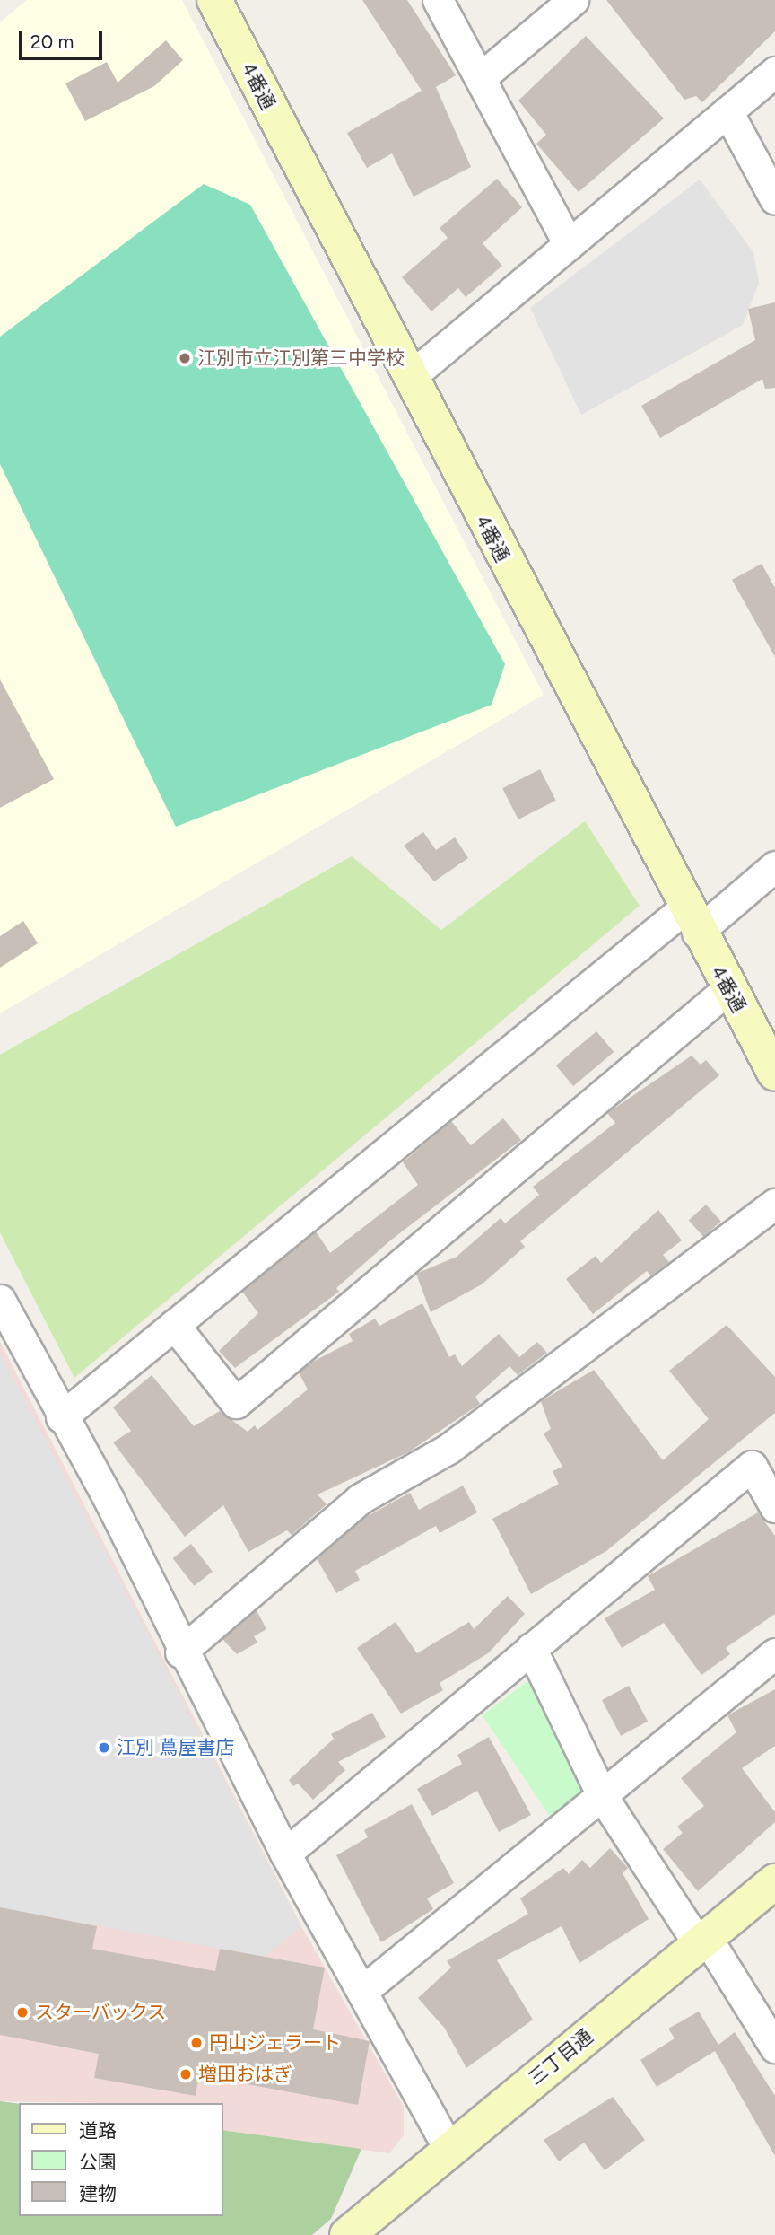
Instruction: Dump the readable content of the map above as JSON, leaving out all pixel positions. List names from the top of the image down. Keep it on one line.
{"streets":{"street":["4番通","三丁目通"]},"places":["江別市立江別第三中学校","江別 蔦屋書店","スターバックス","円山ジェラート","増田おはぎ"],"legend":["道路","公園","建物"],"scale_bar":"20 m"}
